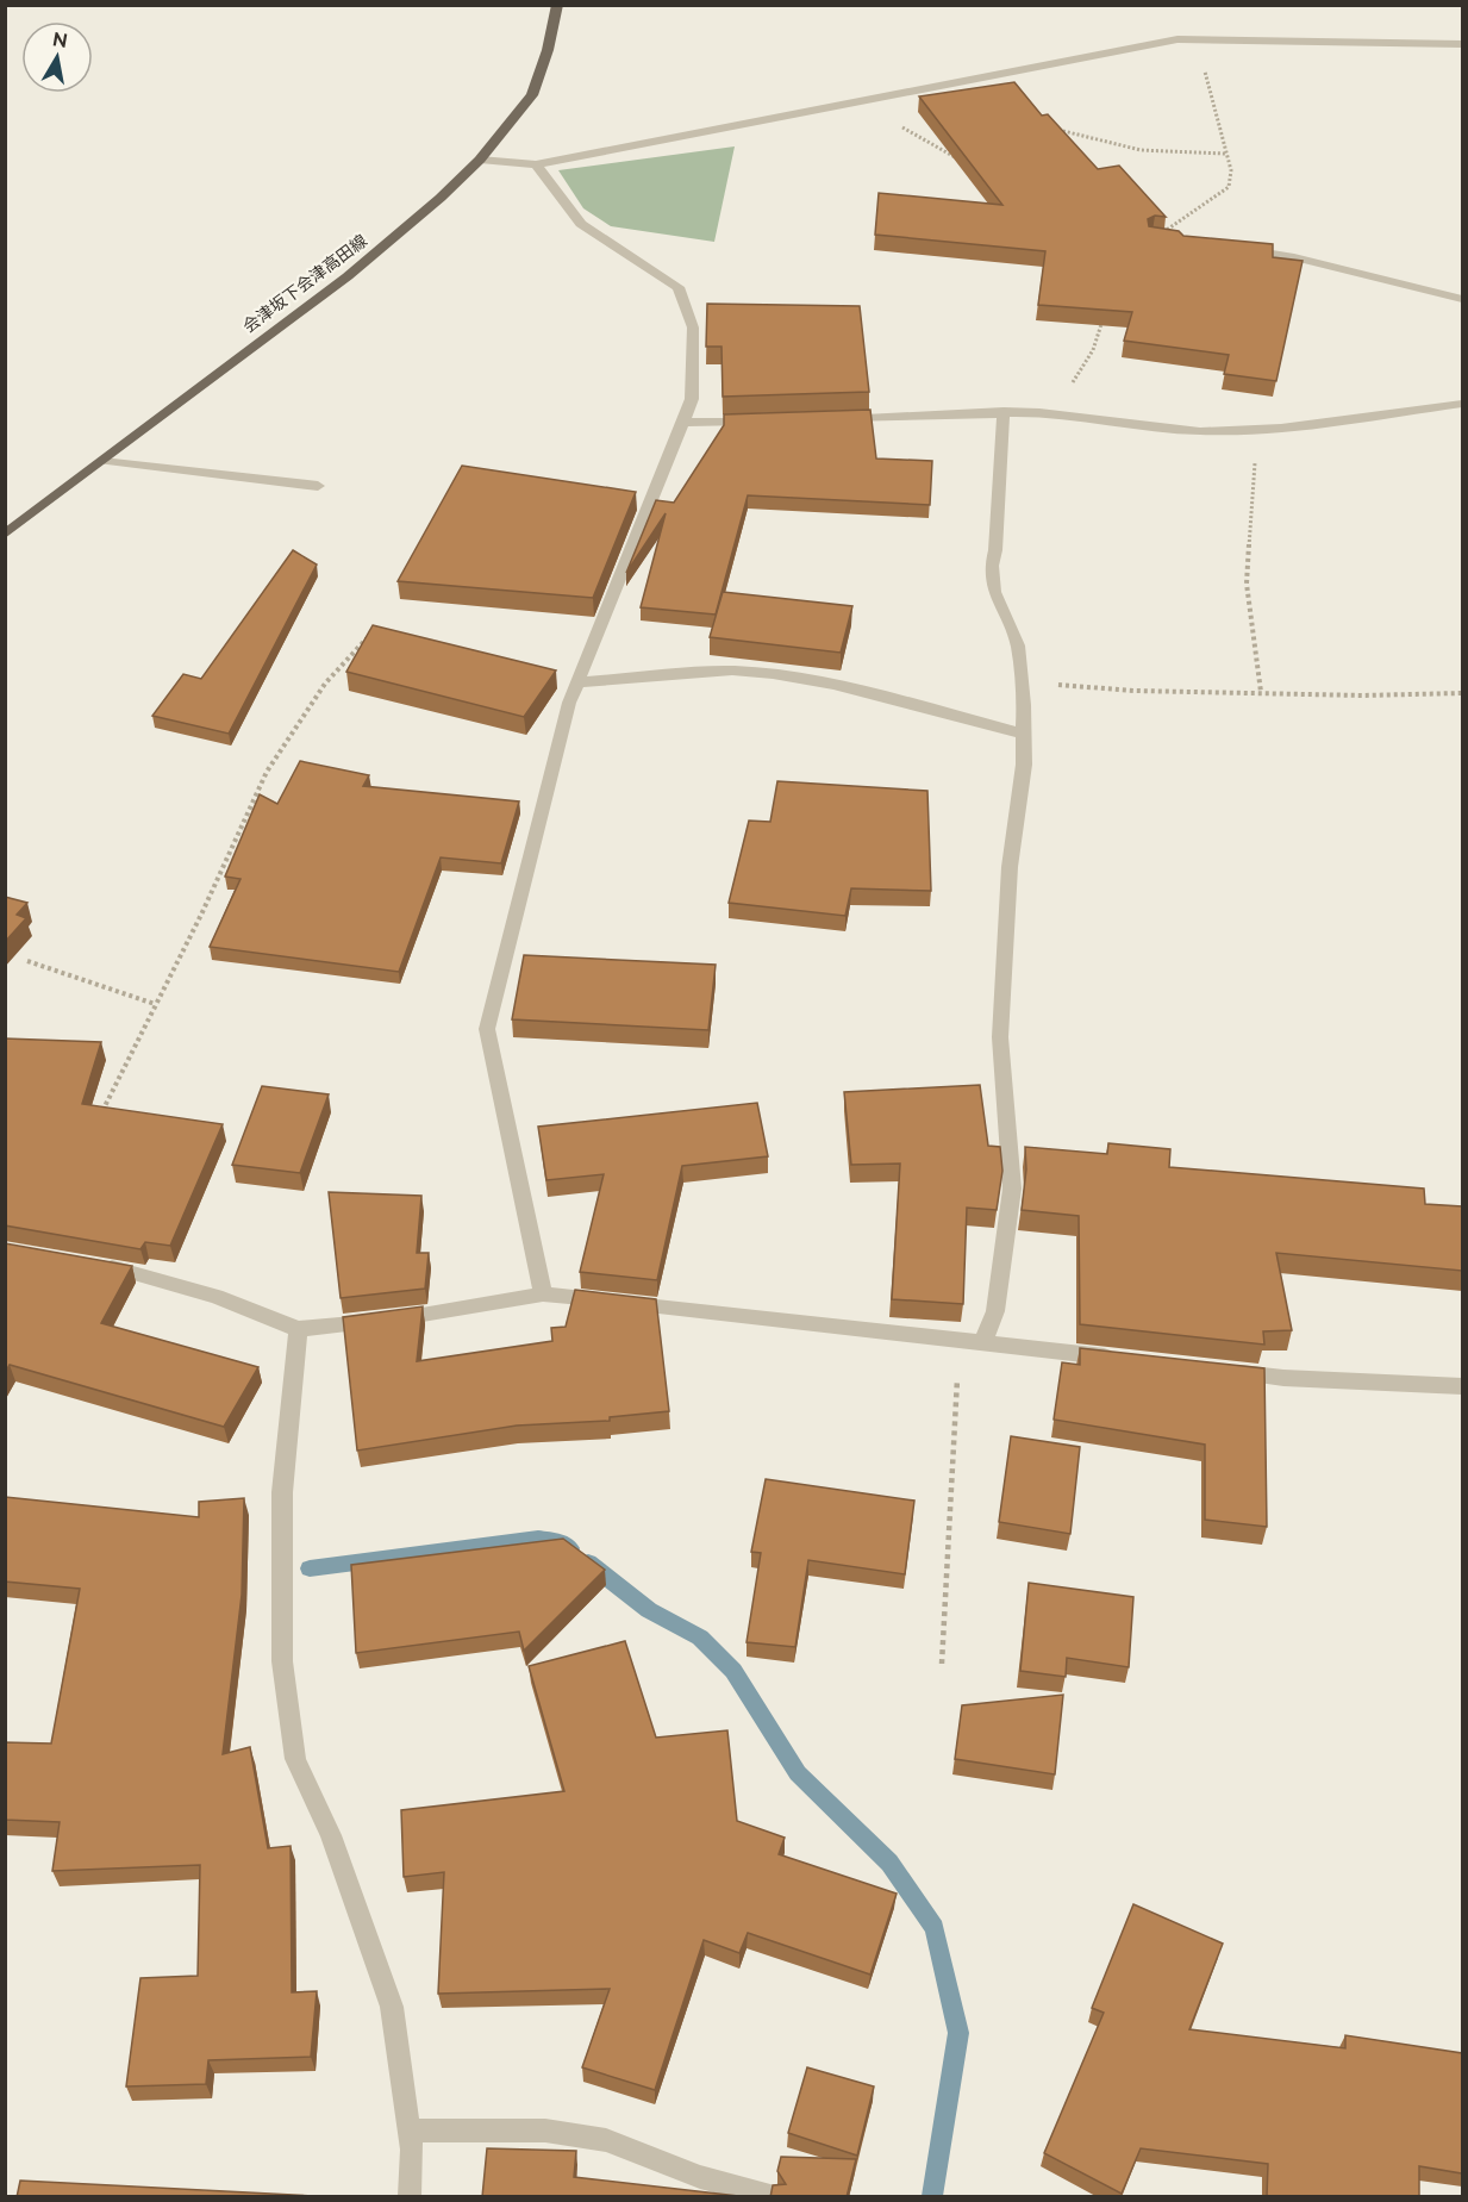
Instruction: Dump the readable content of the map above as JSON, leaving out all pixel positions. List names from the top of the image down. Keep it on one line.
{"streets":{"main road":["会津坂下会津高田線"]},"north":"top"}
